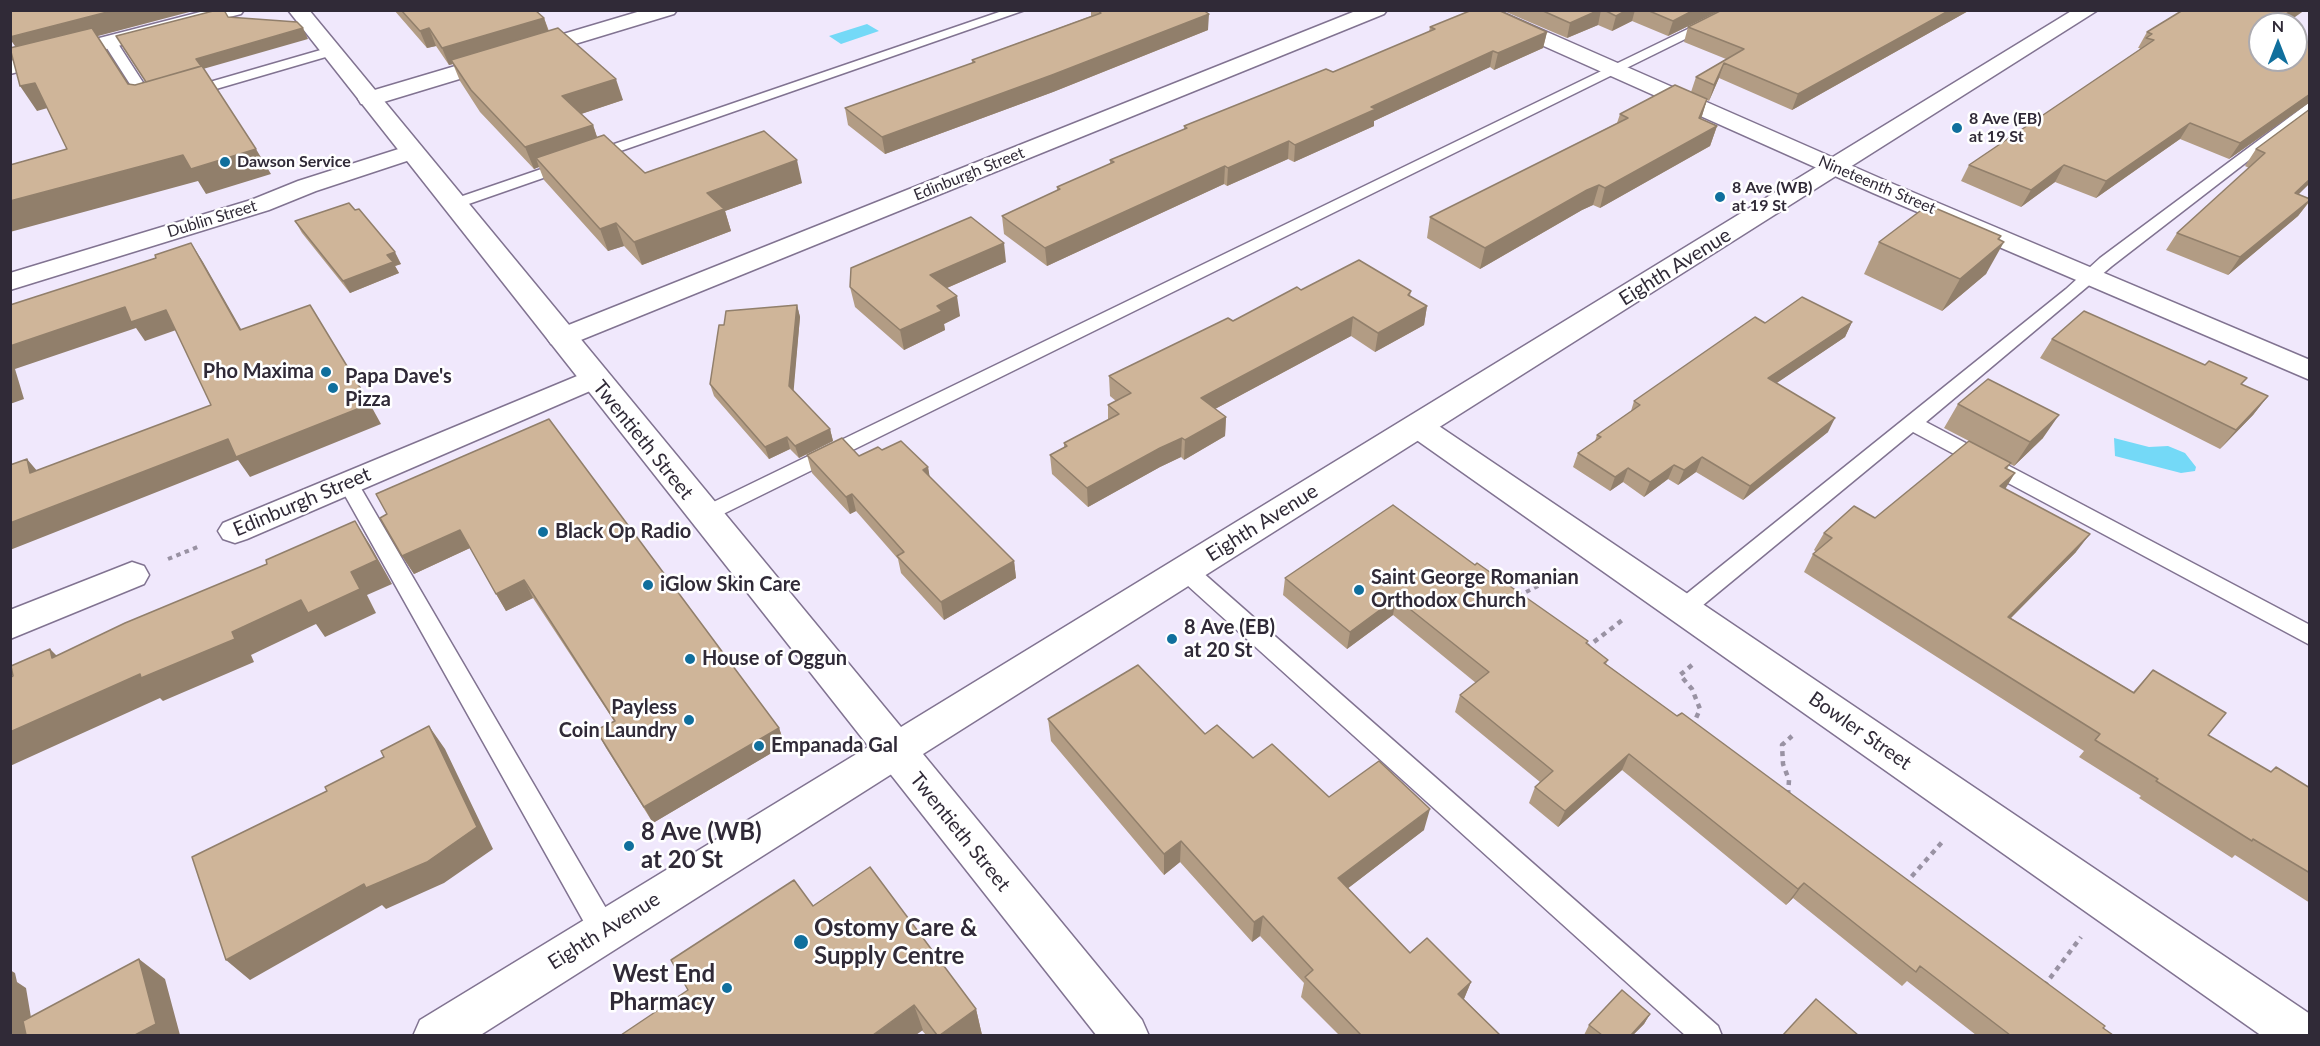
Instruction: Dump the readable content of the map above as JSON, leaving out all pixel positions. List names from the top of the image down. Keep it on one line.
{"streets":{"street":["Edinburgh Street","Nineteenth Street","Dublin Street","Eighth Avenue","Twentieth Street","Bowler Street"]},"crossings":[["Edinburgh Street","Twentieth Street"],["Nineteenth Street","Eighth Avenue"],["Dublin Street","Twentieth Street"],["Eighth Avenue","Twentieth Street"],["Eighth Avenue","Bowler Street"]],"places":["8 Ave (EB) at 19 St","Dawson Service","8 Ave (WB) at 19 St","Pho Maxima","Papa Dave's Pizza","Black Op Radio","iGlow Skin Care","Saint George Romanian Orthodox Church","8 Ave (EB) at 20 St","House of Oggun","Payless Coin Laundry","Empanada Gal","8 Ave (WB) at 20 St","Ostomy Care & Supply Centre","West End Pharmacy"],"north":"top"}
